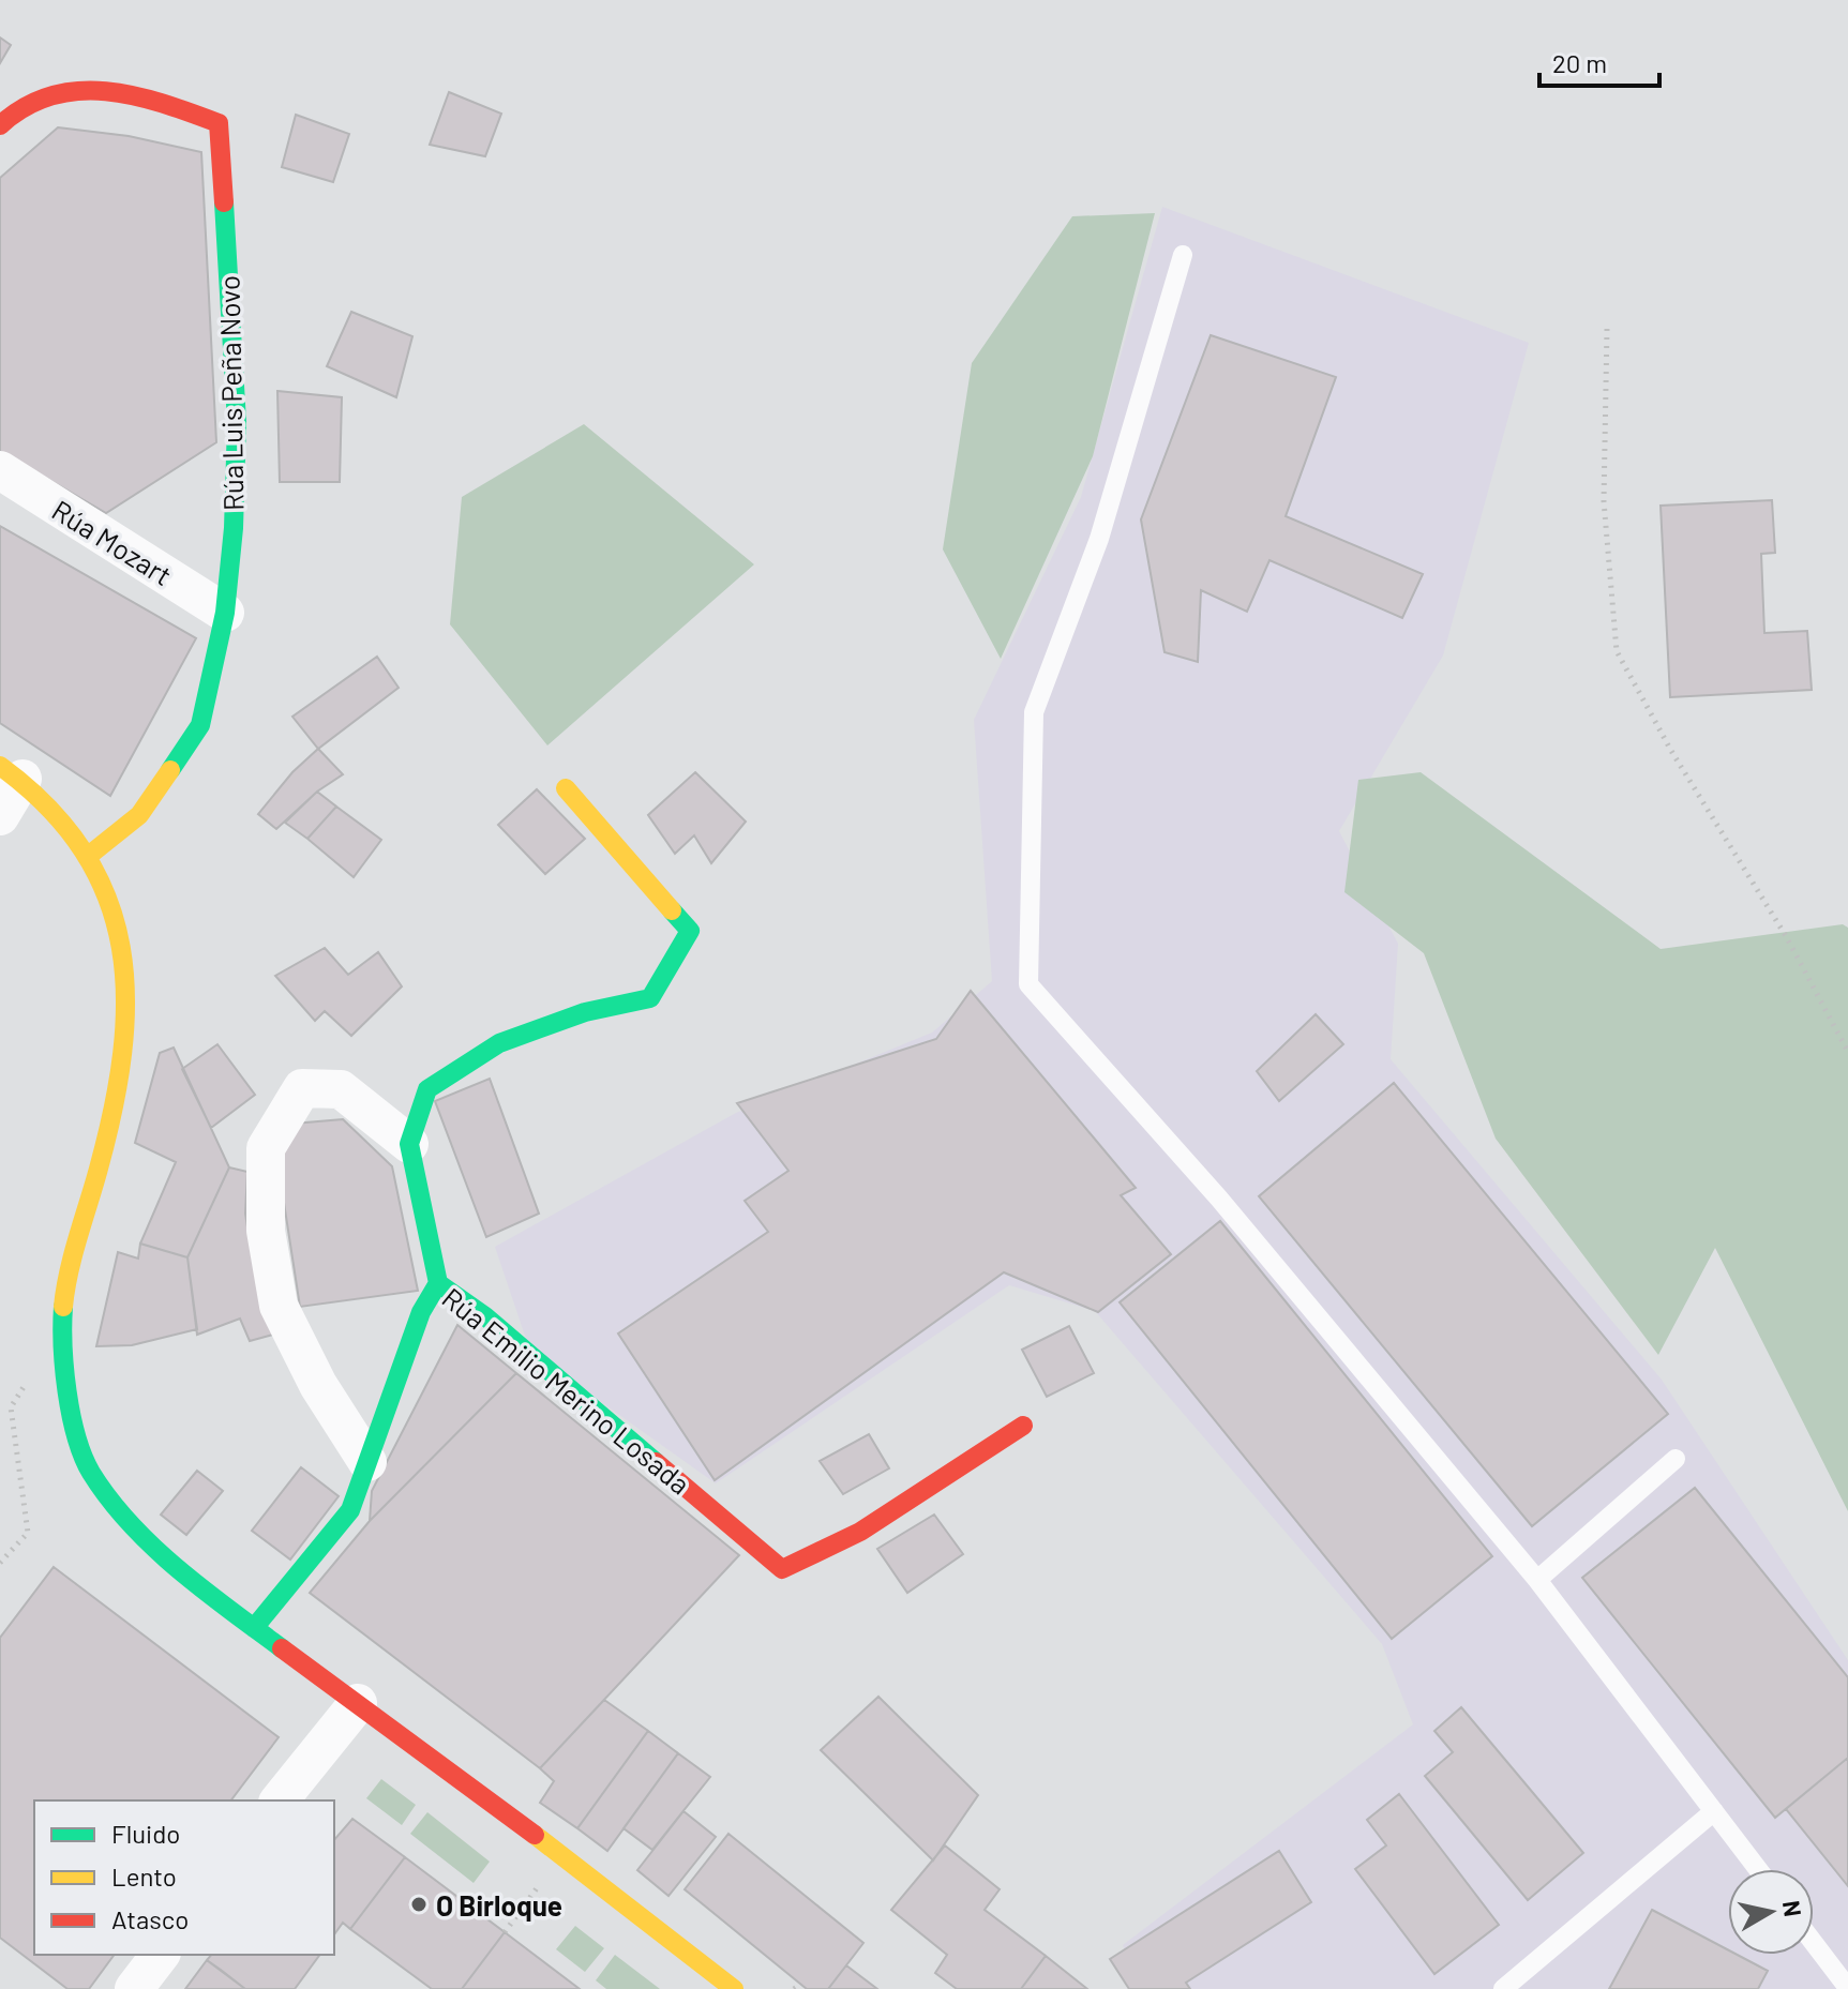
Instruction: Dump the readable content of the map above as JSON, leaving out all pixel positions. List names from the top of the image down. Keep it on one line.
{"streets":{"street":["Rúa Luis Peña Novo","Rúa Mozart","Rúa Emilio Merino Losada"]},"crossings":[["Rúa Luis Peña Novo","Rúa Mozart"]],"places":["O Birloque"],"legend":["Fluido","Lento","Atasco"],"scale_bar":"20 m","north":"right"}
